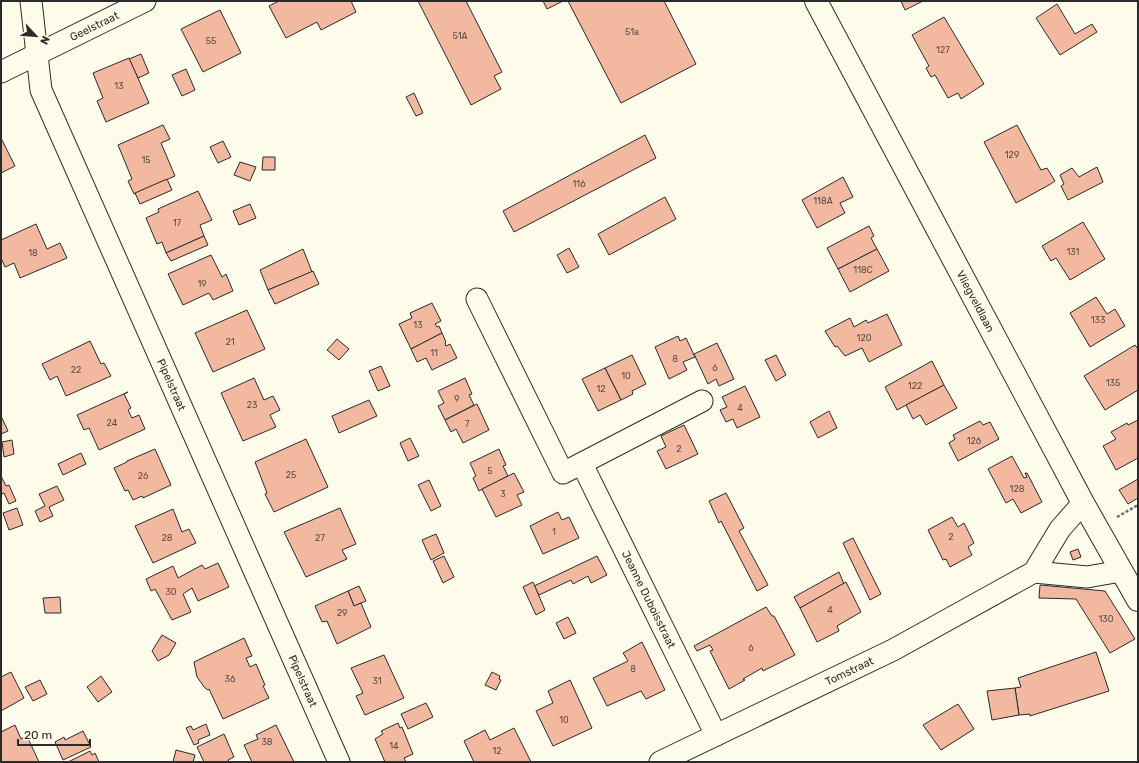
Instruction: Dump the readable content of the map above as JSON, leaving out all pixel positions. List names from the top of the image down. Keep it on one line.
{"streets":{"main road":["Vliegveldlaan"],"street":["Geelstraat","Pipelstraat","Jeanne Duboisstraat","Tomstraat"]},"crossings":[["Geelstraat","Pipelstraat"],["Vliegveldlaan","Tomstraat"],["Jeanne Duboisstraat","Tomstraat"]],"house_numbers":["51a","51A","55","127","13","129","15","116","118A","17","131","18","118C","19","133","13","120","21","11","8","6","22","10","135","122","12","9","23","4","24","7","126","2","5","25","26","128","3","1","2","28","27","30","4","29","130","6","8","36","31","10","38","14","12"],"scale_bar":"20 m","north":"bottom right"}
